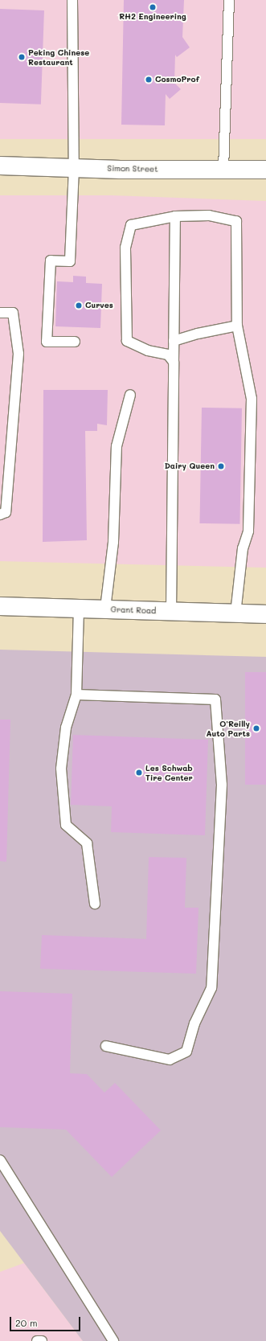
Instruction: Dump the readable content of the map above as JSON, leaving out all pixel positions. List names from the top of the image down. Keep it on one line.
{"streets":{"main road":["Simon Street","Grant Road"]},"places":["RH2 Engineering","Peking Chinese Restaurant","CosmoProf","Curves","Dairy Queen","O'Reilly Auto Parts","Les Schwab Tire Center"],"scale_bar":"20 m"}
